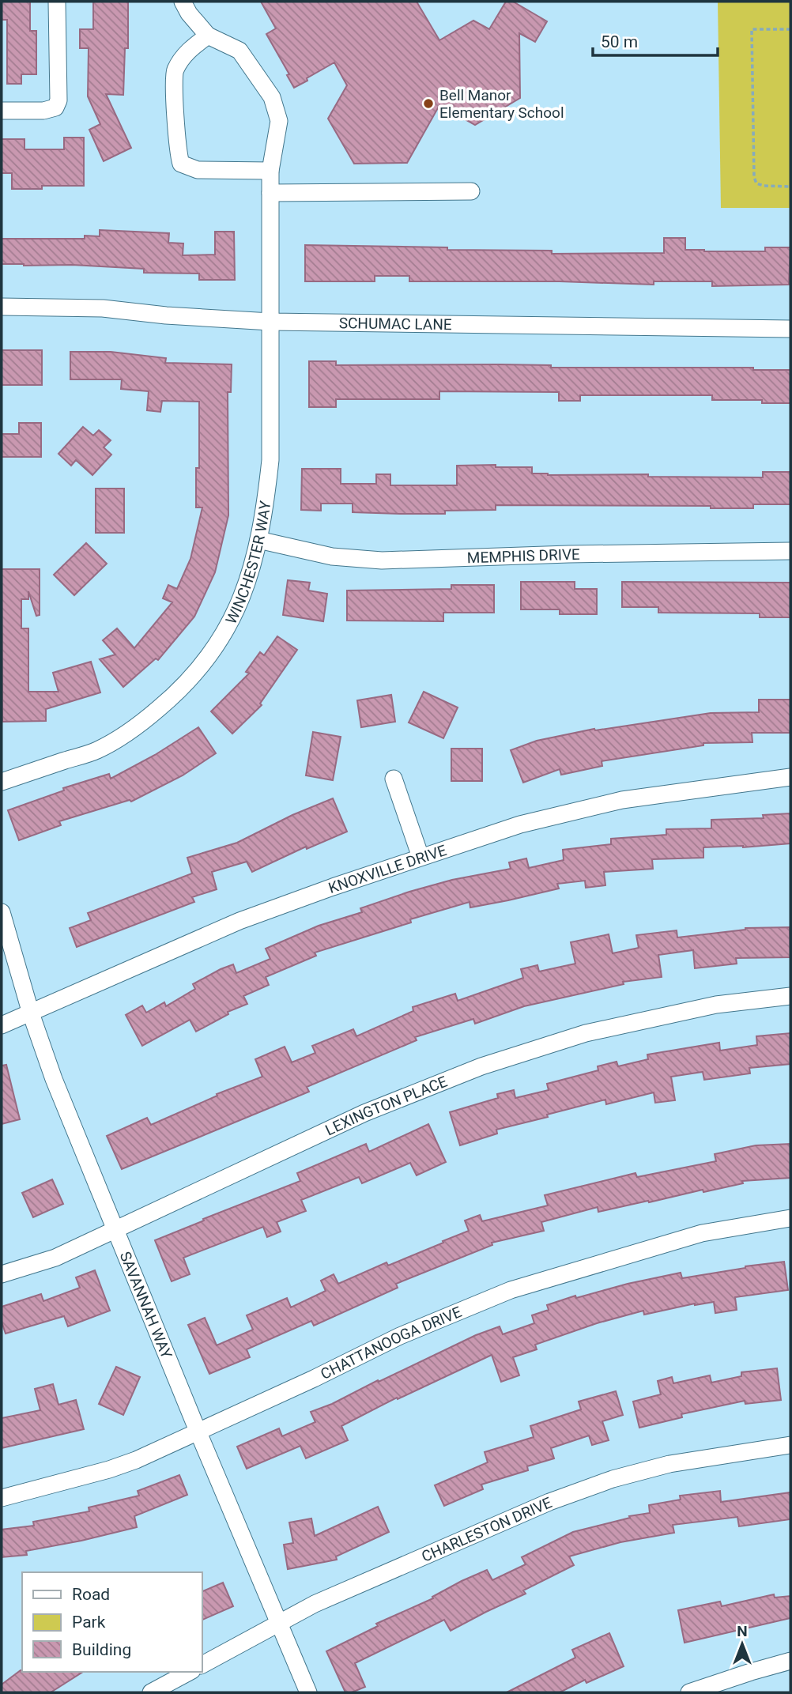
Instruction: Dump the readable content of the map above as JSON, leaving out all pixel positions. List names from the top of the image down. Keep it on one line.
{"streets":{"street":["SCHUMAC LANE","MEMPHIS DRIVE","WINCHESTER WAY","KNOXVILLE DRIVE","LEXINGTON PLACE","SAVANNAH WAY","CHATTANOOGA DRIVE","CHARLESTON DRIVE"]},"crossings":[["SCHUMAC LANE","WINCHESTER WAY"],["MEMPHIS DRIVE","WINCHESTER WAY"],["KNOXVILLE DRIVE","SAVANNAH WAY"],["LEXINGTON PLACE","SAVANNAH WAY"],["SAVANNAH WAY","CHATTANOOGA DRIVE"],["SAVANNAH WAY","CHARLESTON DRIVE"]],"places":["Bell Manor Elementary School"],"legend":["Road","Park","Building"],"scale_bar":"50 m","north":"top"}
